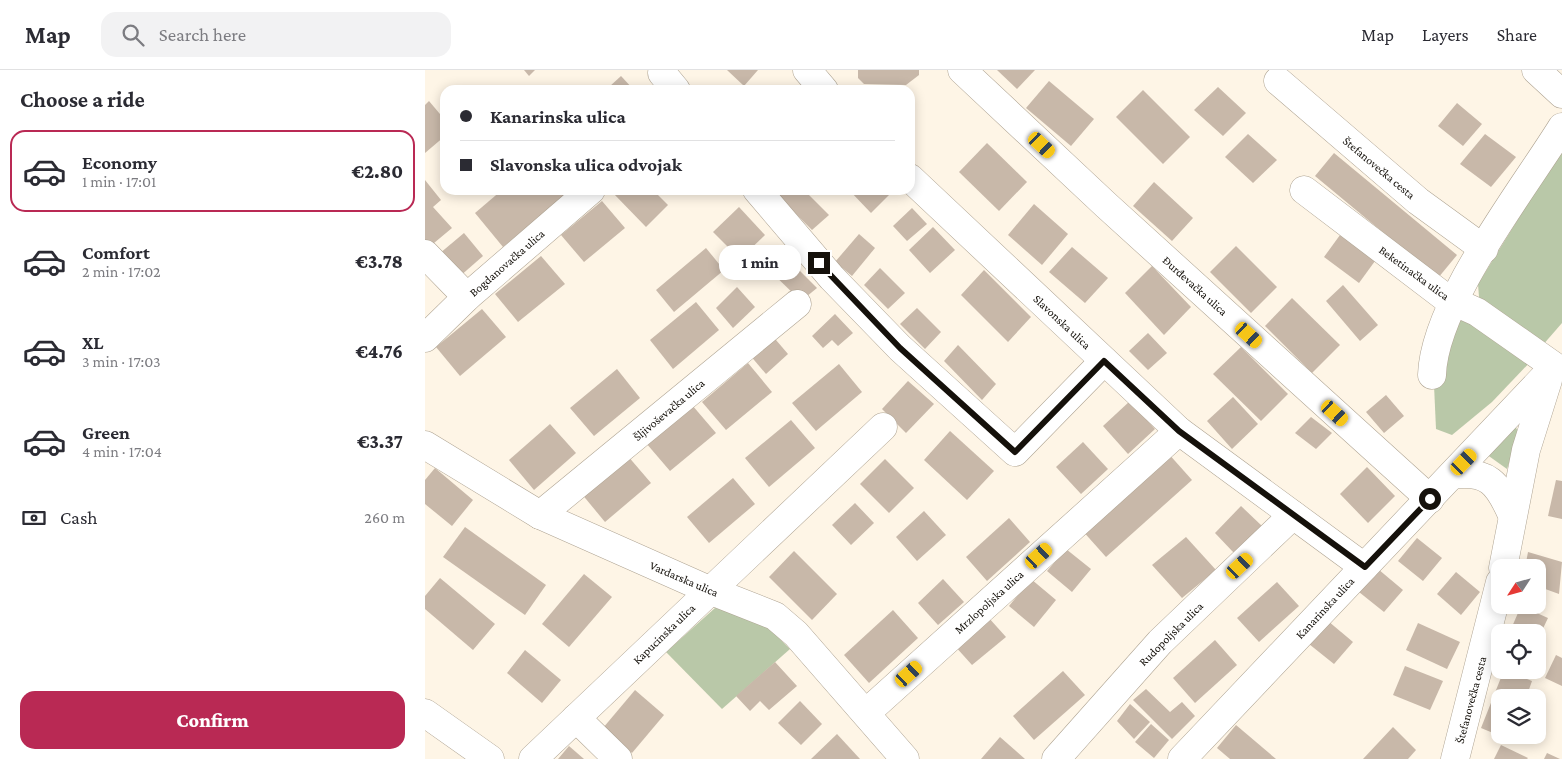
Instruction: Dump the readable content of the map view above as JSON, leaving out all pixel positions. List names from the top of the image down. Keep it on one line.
{"streets":{"street":["Štefanovečka cesta","Bogdanovačka ulica","Beketinačka ulica","Đurđevačka ulica","Slavonska ulica","Šljivoševačka ulica","Vardarska ulica","Mrzlopoljska ulica","Kanarinska ulica","Kapucinska ulica","Rudopoljska ulica"]},"crossings":[["Beketinačka ulica","Kanarinska ulica"],["Đurđevačka ulica","Kanarinska ulica"],["Slavonska ulica","Mrzlopoljska ulica"],["Slavonska ulica","Kanarinska ulica"],["Slavonska ulica","Rudopoljska ulica"],["Šljivoševačka ulica","Vardarska ulica"],["Vardarska ulica","Mrzlopoljska ulica"],["Vardarska ulica","Kapucinska ulica"]],"north":"bottom left","page":{"header":"Map","search":"Search here","nav":["Map","Layers","Share"],"heading":"Choose a ride","banner":["Kanarinska ulica","Slavonska ulica odvojak"],"list":[{"name":"Economy","note":"1 min · 17:01","value":"€2.80"},{"name":"Comfort","note":"2 min · 17:02","value":"€3.78"},{"name":"XL","note":"3 min · 17:03","value":"€4.76"},{"name":"Green","note":"4 min · 17:04","value":"€3.37"}],"bubble":"1 min","pay":["Cash","260 m"],"buttons":"Confirm"}}
